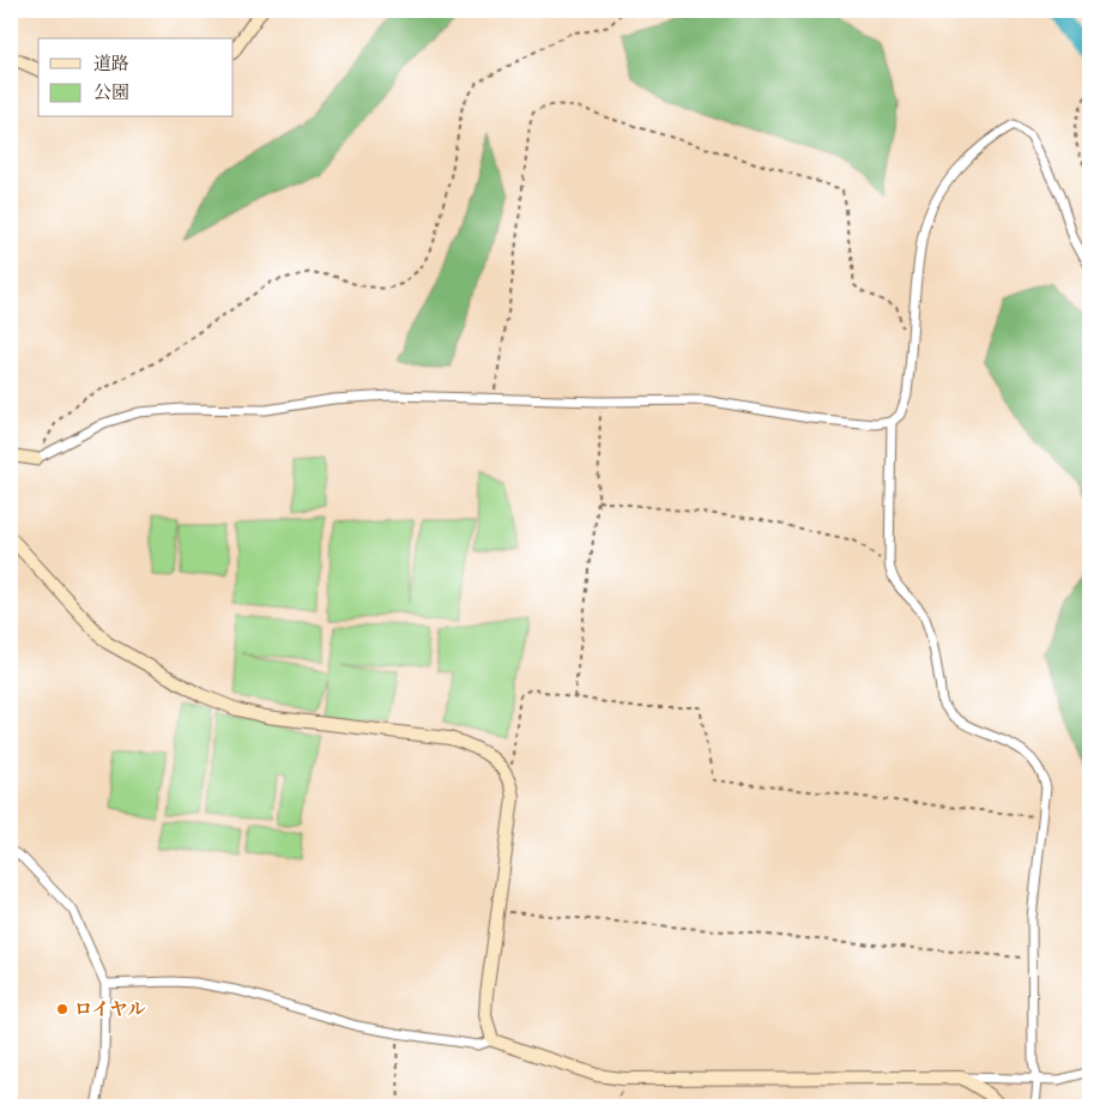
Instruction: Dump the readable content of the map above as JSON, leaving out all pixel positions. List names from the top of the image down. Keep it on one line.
{"places":["ロイヤル"],"legend":["道路","公園"]}
